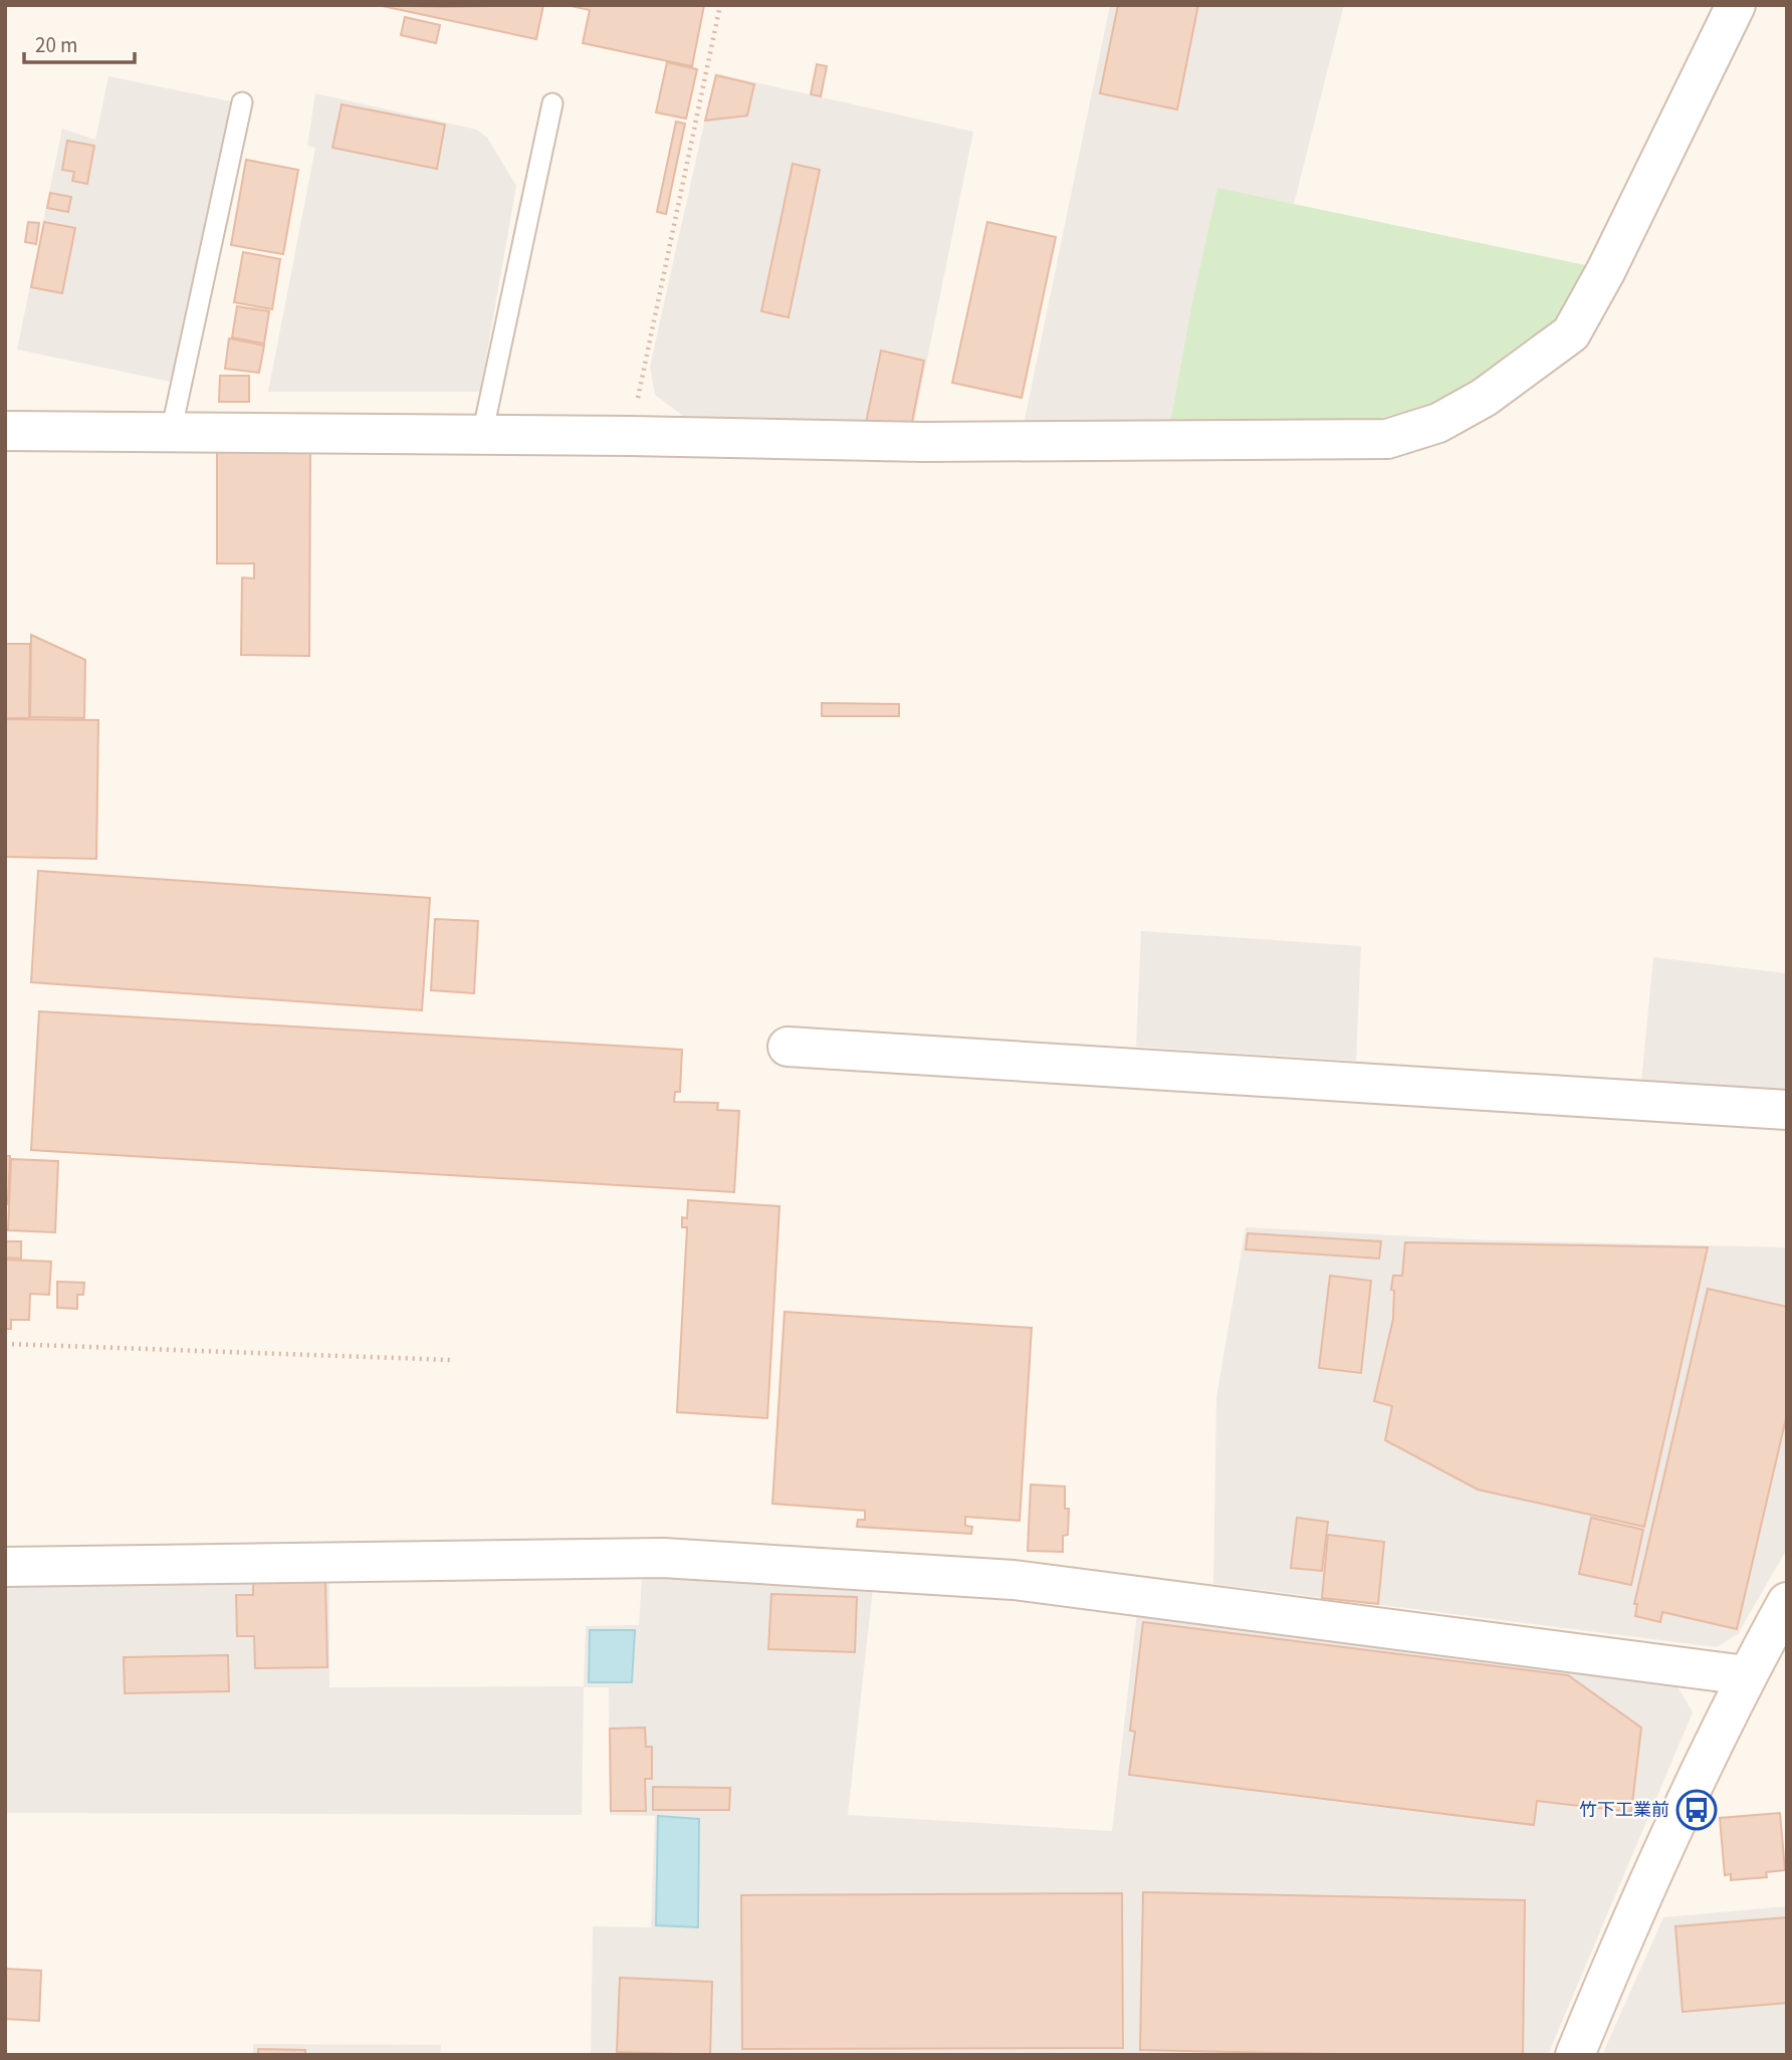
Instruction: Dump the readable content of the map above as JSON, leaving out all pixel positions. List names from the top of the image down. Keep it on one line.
{"places":{"bus stop":["竹下工業前"]},"scale_bar":"20 m"}
